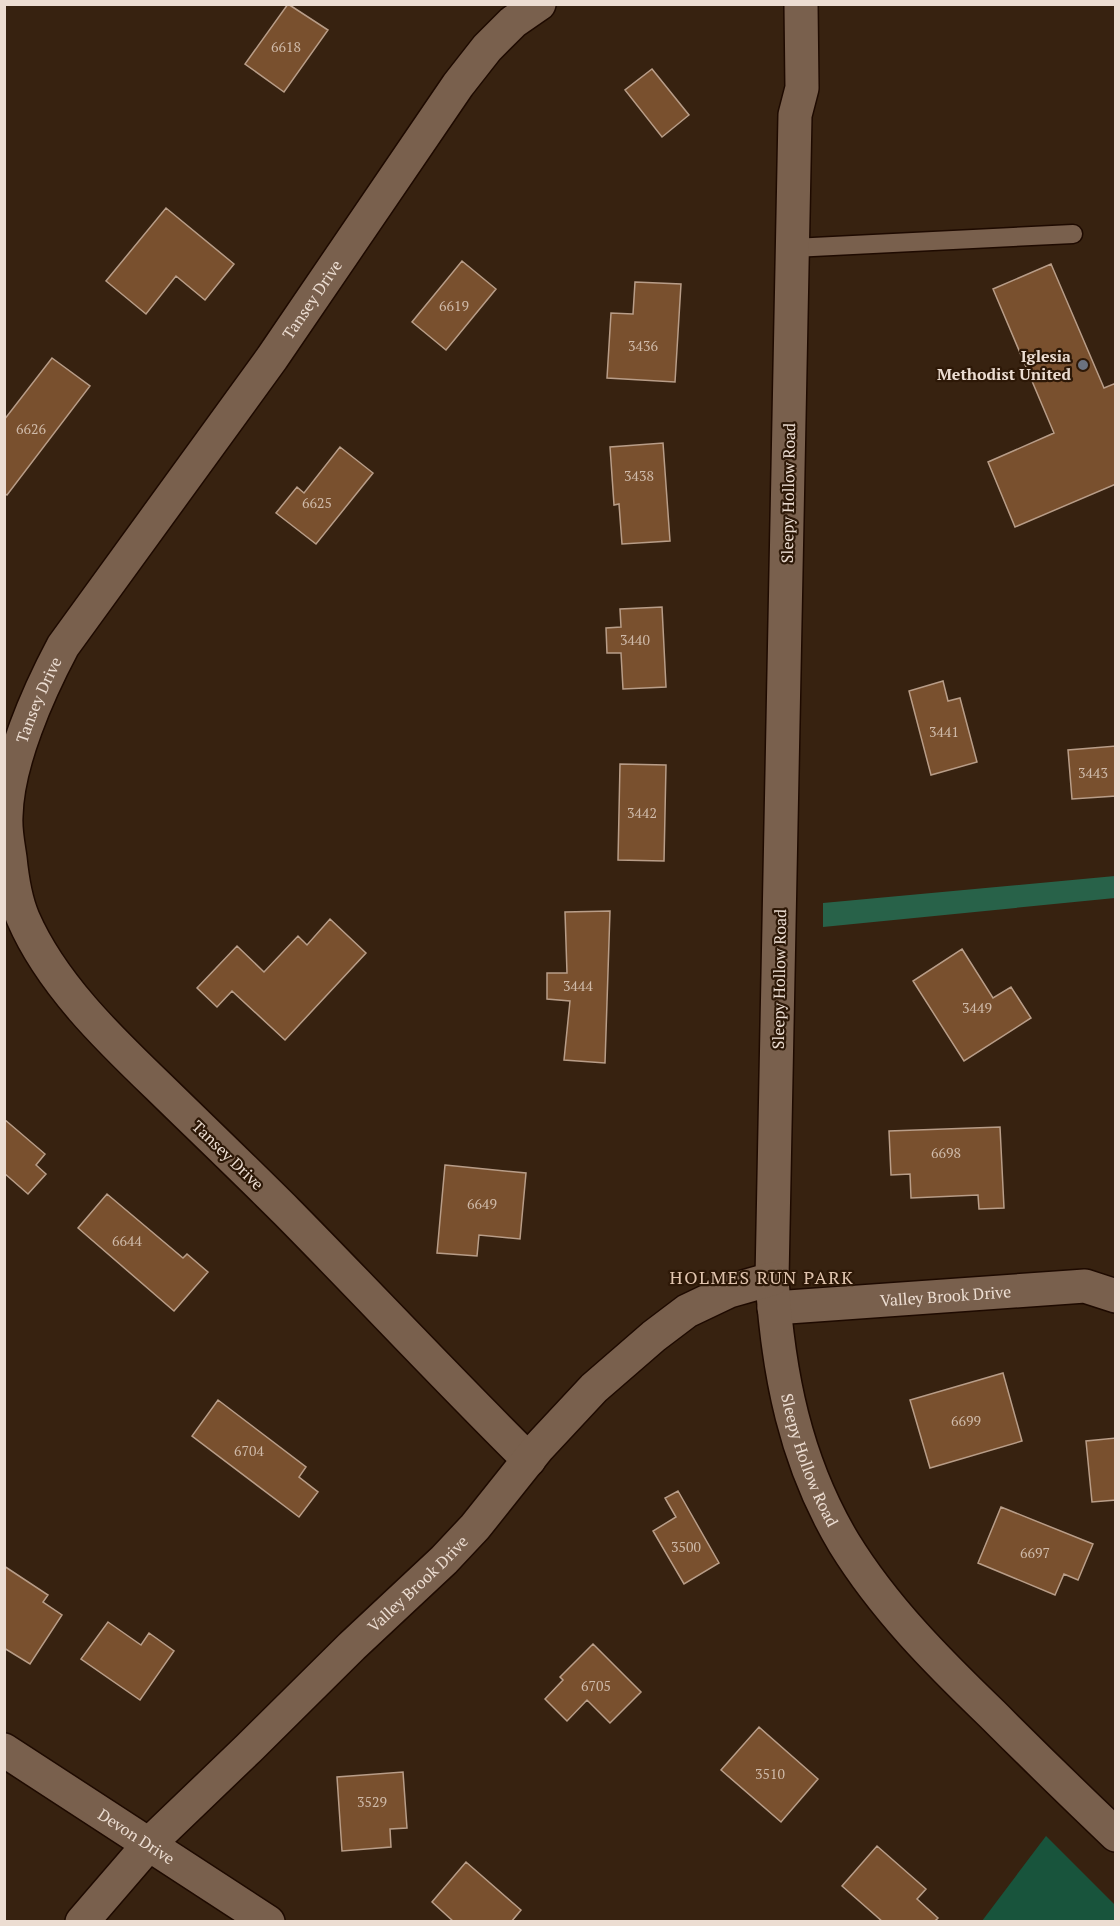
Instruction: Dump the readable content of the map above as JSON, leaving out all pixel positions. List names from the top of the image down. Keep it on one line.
{"streets":{"street":["Tansey Drive","Sleepy Hollow Road","Valley Brook Drive","Devon Drive"]},"crossings":[["Tansey Drive","Valley Brook Drive"],["Sleepy Hollow Road","Valley Brook Drive"],["Valley Brook Drive","Devon Drive"]],"districts":["HOLMES RUN PARK"],"places":["Iglesia Methodist United"],"house_numbers":["6618","6619","3436","6626","3438","6625","3440","3441","3443","3442","3444","3449","6698","6649","6644","6699","6704","3500","6697","6705","3510","3529"]}
